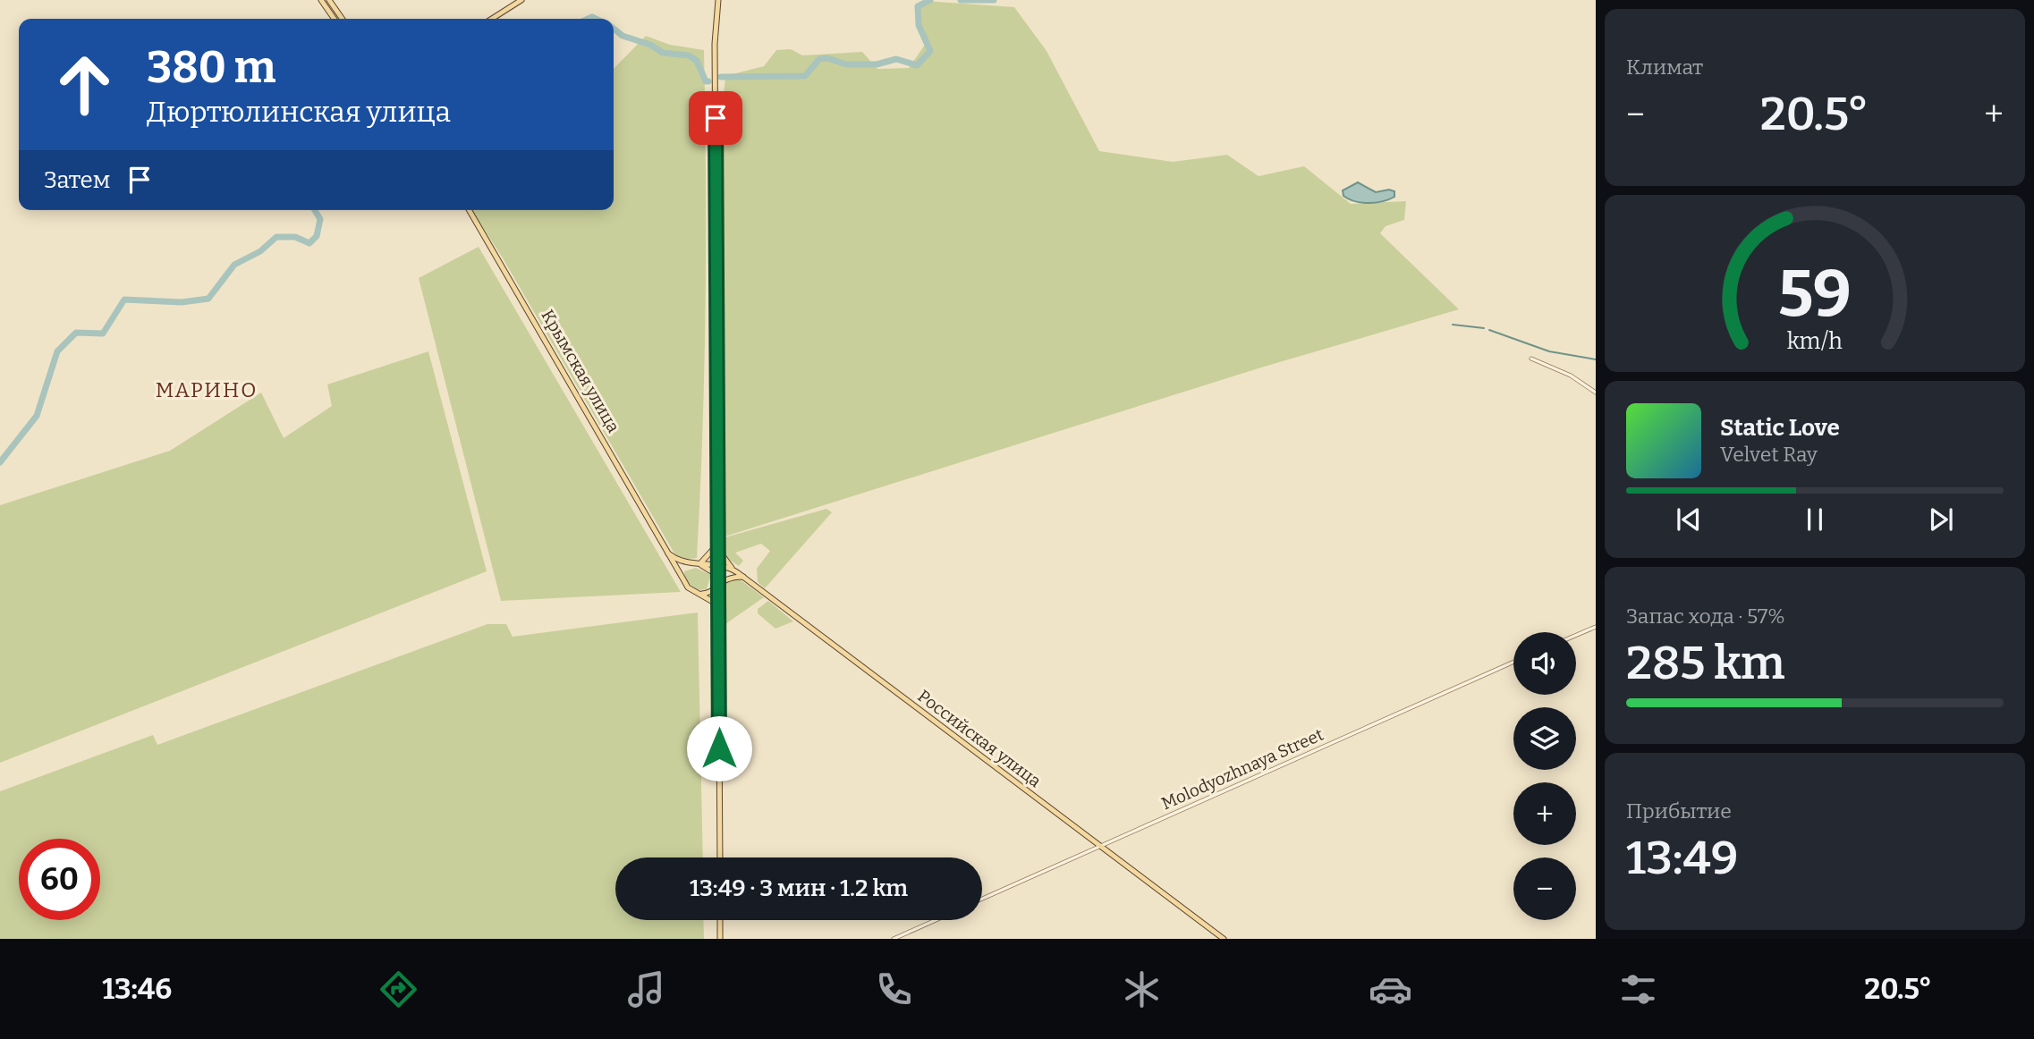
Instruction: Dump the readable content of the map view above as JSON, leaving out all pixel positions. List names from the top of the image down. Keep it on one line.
{"streets":{"main road":["Крымская улица","Российская улица"],"street":["Molodyozhnaya Street"]},"crossings":[["Российская улица","Molodyozhnaya Street"]],"districts":["МАРИНО"],"page":{"tile":["Климат",["Запас хода · 57%","285 km"],["Прибытие","13:49"]],"turn":["380 m","Дюртюлинская улица"],"heat":["−","20.5°","+"],"then":"Затем","song":["Static Love","Velvet Ray"],"map_buttons":["+","−"],"limit":"60","trip":"13:49 · 3 мин · 1.2 km","tabs":["13:46","20.5°"],"gauge":["59","km/h"]}}
